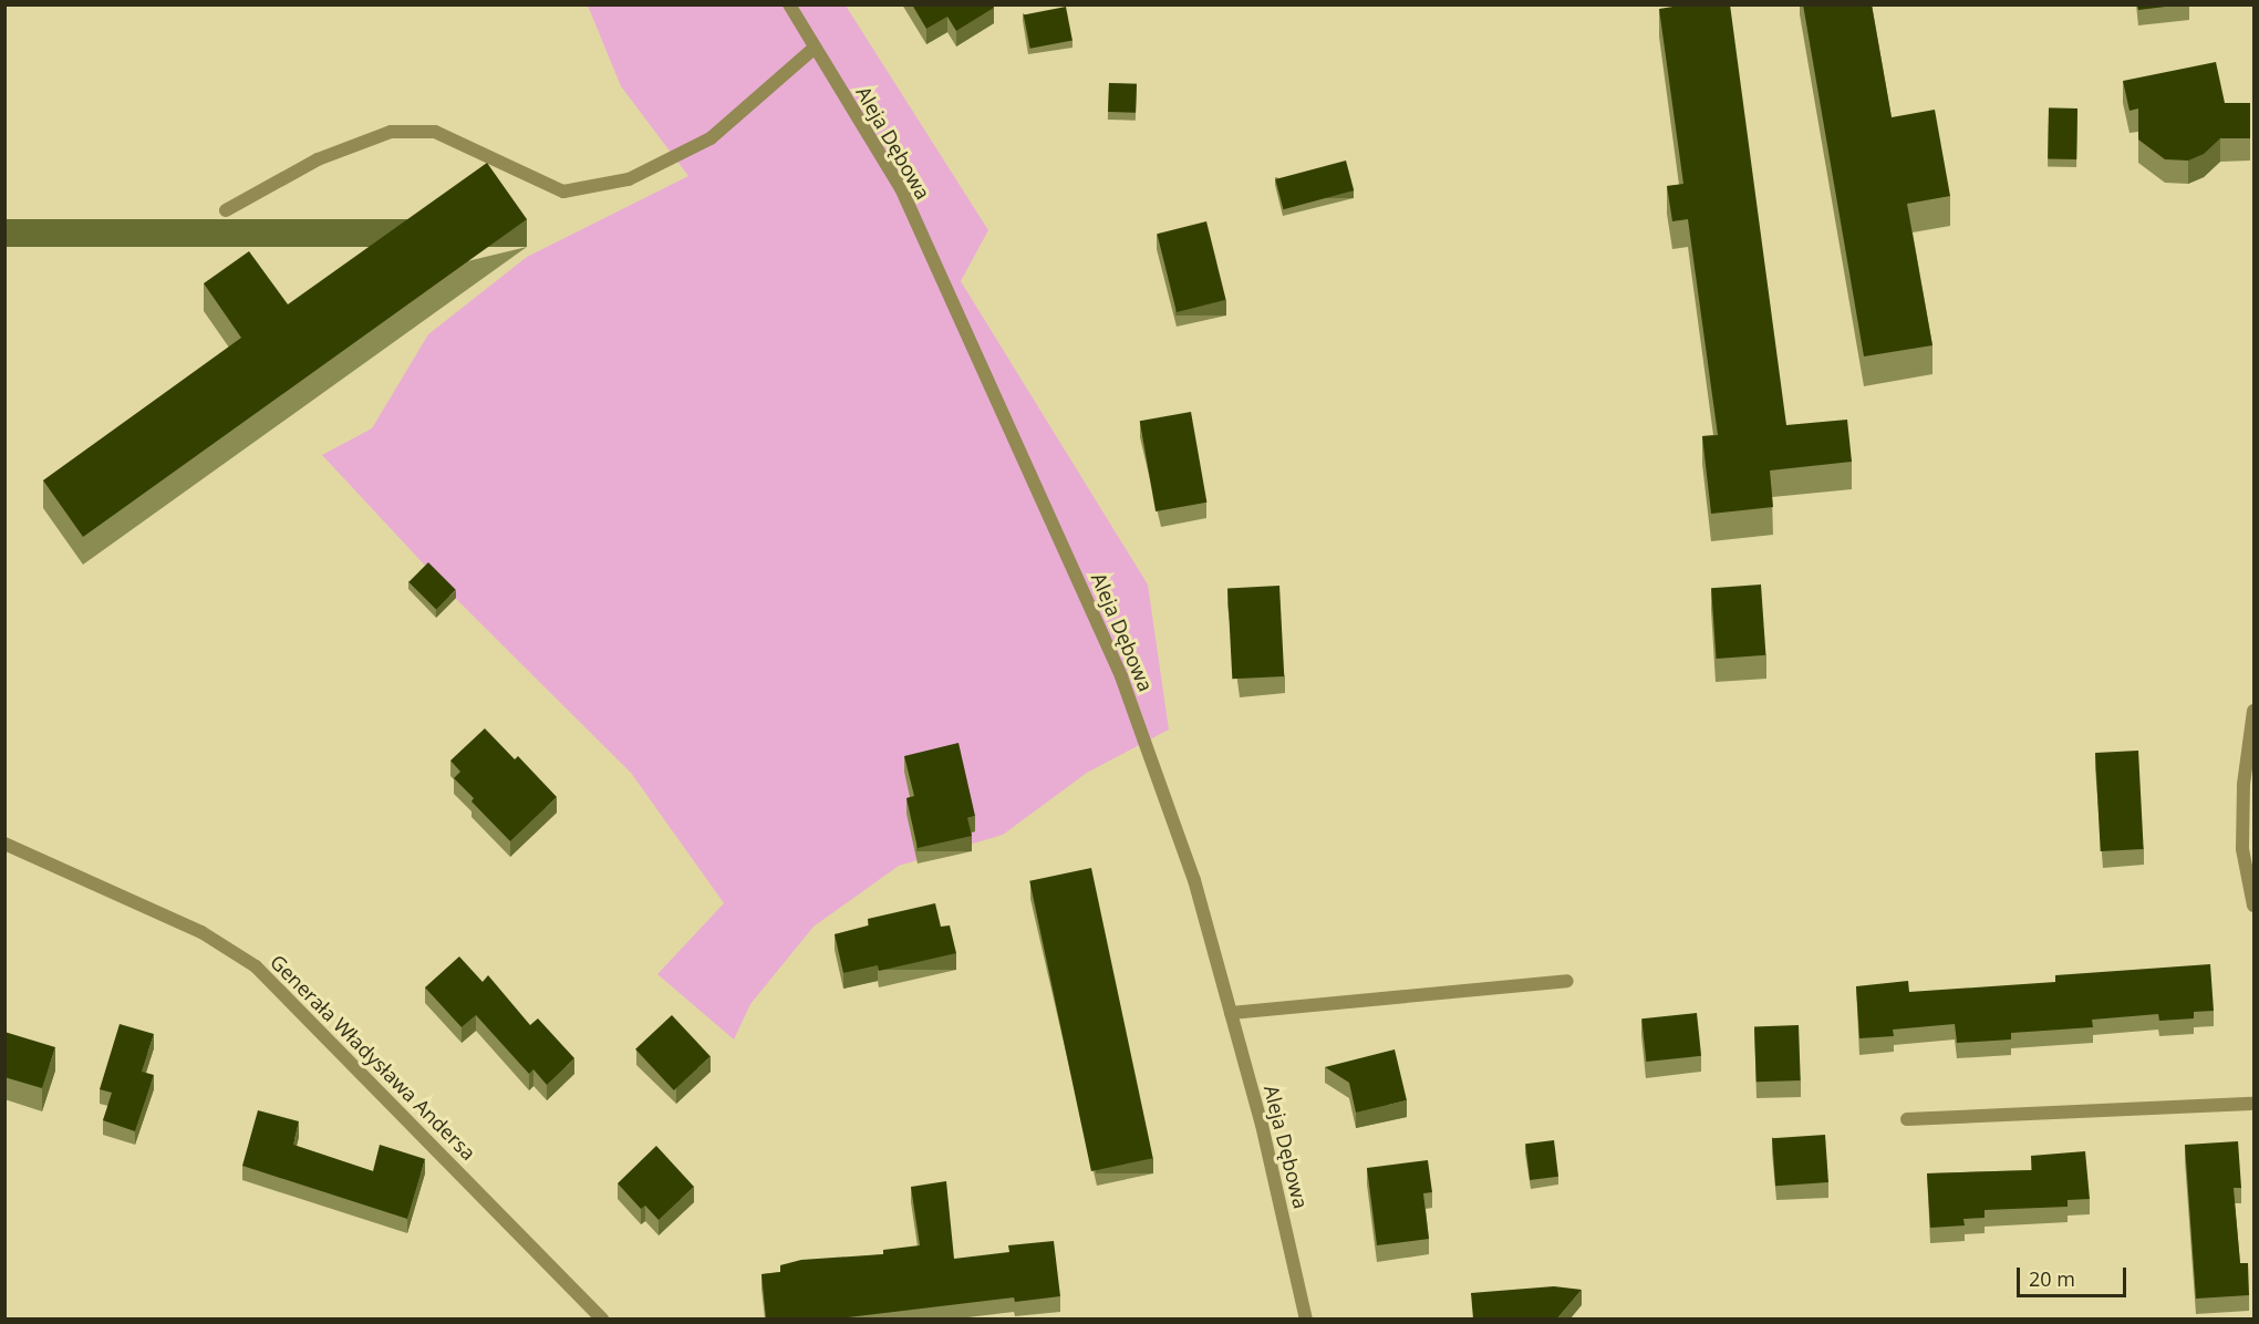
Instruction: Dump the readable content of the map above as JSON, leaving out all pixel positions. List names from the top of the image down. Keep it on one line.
{"streets":{"street":["Aleja Dębowa","Generała Władysława Andersa"]},"scale_bar":"20 m"}
